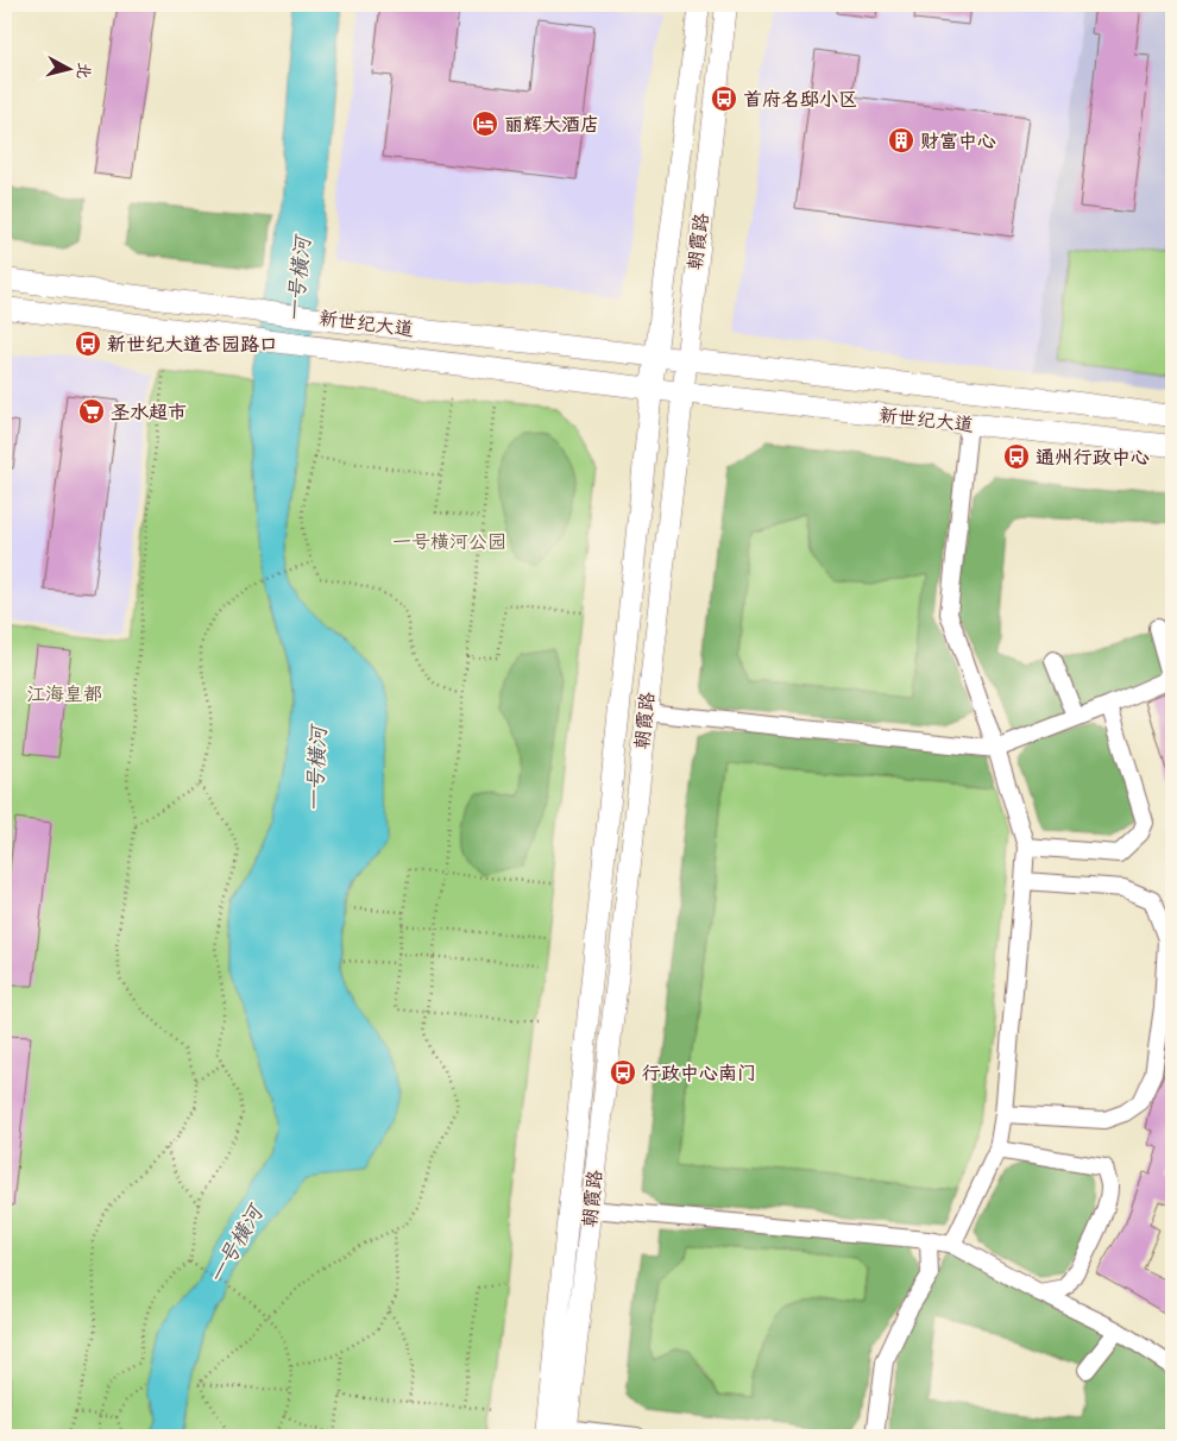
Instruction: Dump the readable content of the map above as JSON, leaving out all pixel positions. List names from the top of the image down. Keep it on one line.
{"streets":{"main road":["朝霞路","新世纪大道"]},"crossings":[["朝霞路","新世纪大道"]],"water":["一号横河"],"parks":["一号横河公园","江海皇都"],"places":{"bus stop":["首府名邸小区","新世纪大道杏园路口","通州行政中心","行政中心南门"],"hotel":["丽辉大酒店"],"building":["财富中心"],"supermarket":["圣水超市"]},"north":"right"}
